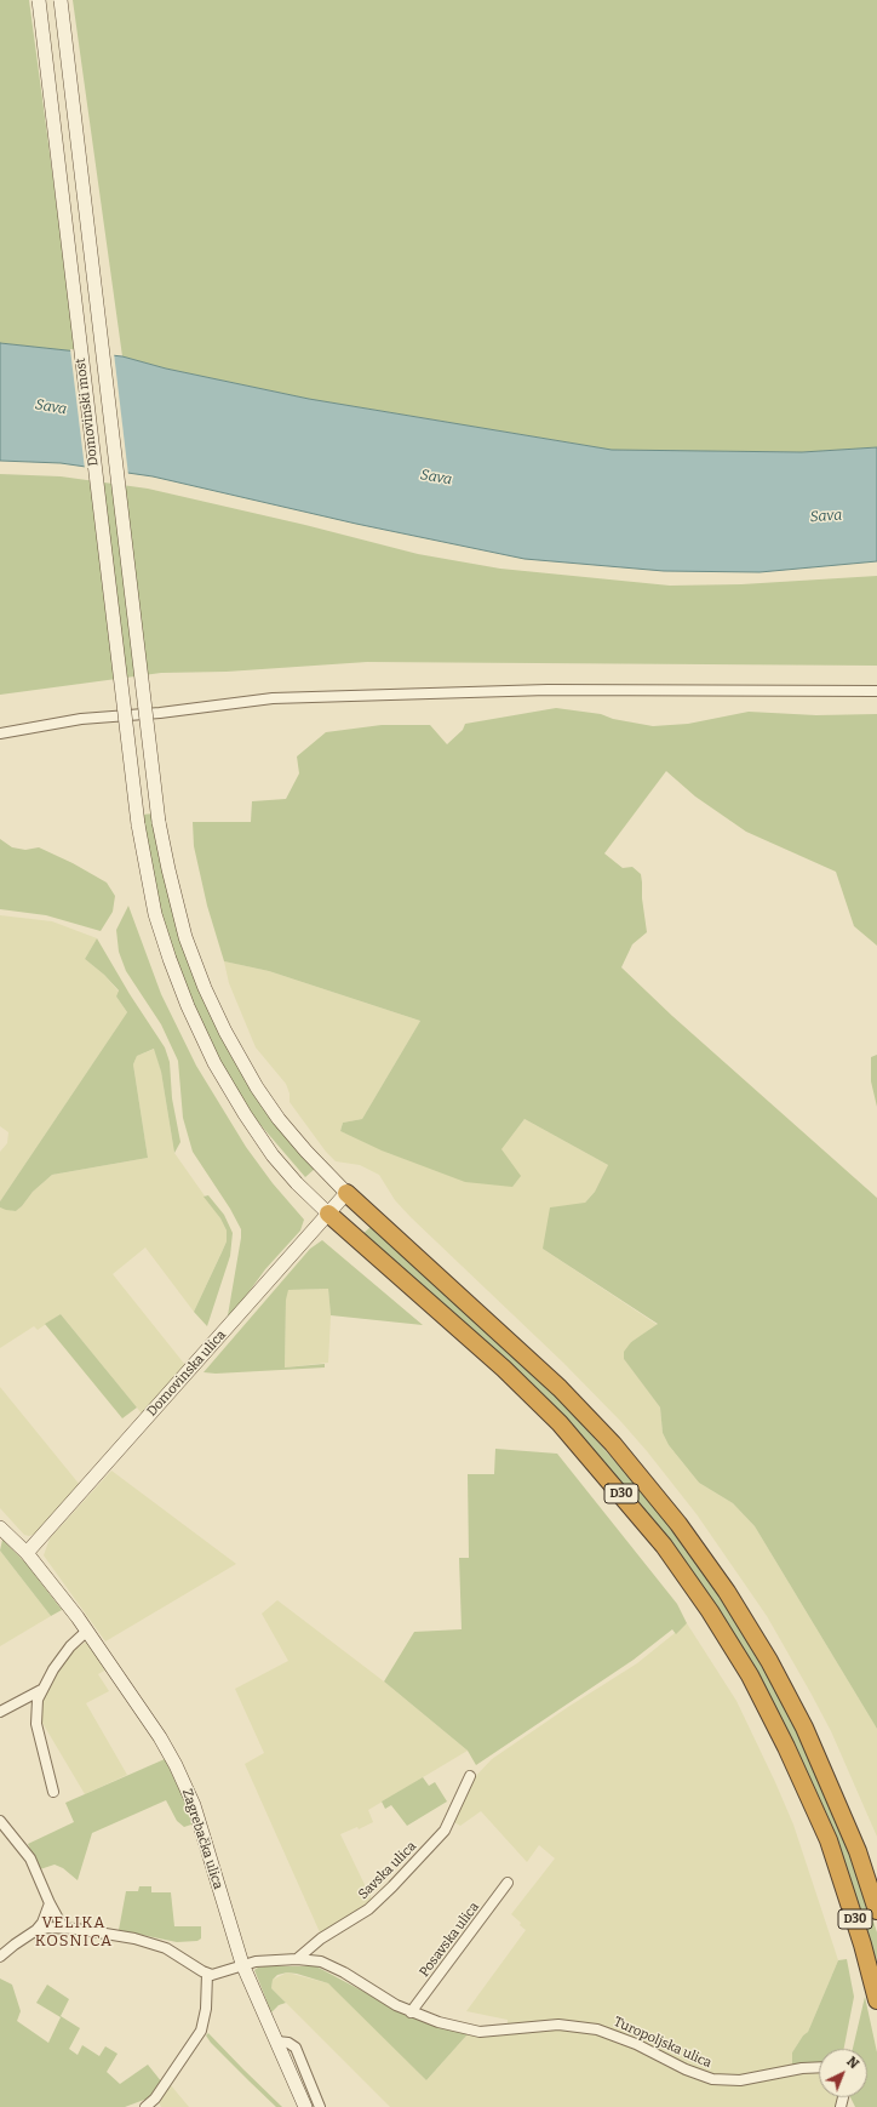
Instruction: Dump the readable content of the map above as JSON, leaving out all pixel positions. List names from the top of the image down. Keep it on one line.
{"streets":{"highway":["D30"],"main road":["Domovinski most","Domovinska ulica","Zagrebačka ulica"],"street":["Savska ulica","Posavska ulica","Turopoljska ulica"]},"crossings":[["Domovinski most","Domovinska ulica"],["Domovinski most","D30"],["Domovinska ulica","D30"],["Domovinska ulica","Zagrebačka ulica"],["Zagrebačka ulica","Turopoljska ulica"],["Savska ulica","Turopoljska ulica"],["Posavska ulica","Turopoljska ulica"]],"districts":["VELIKA KOSNICA"],"water":["Sava"],"north":"top right"}
